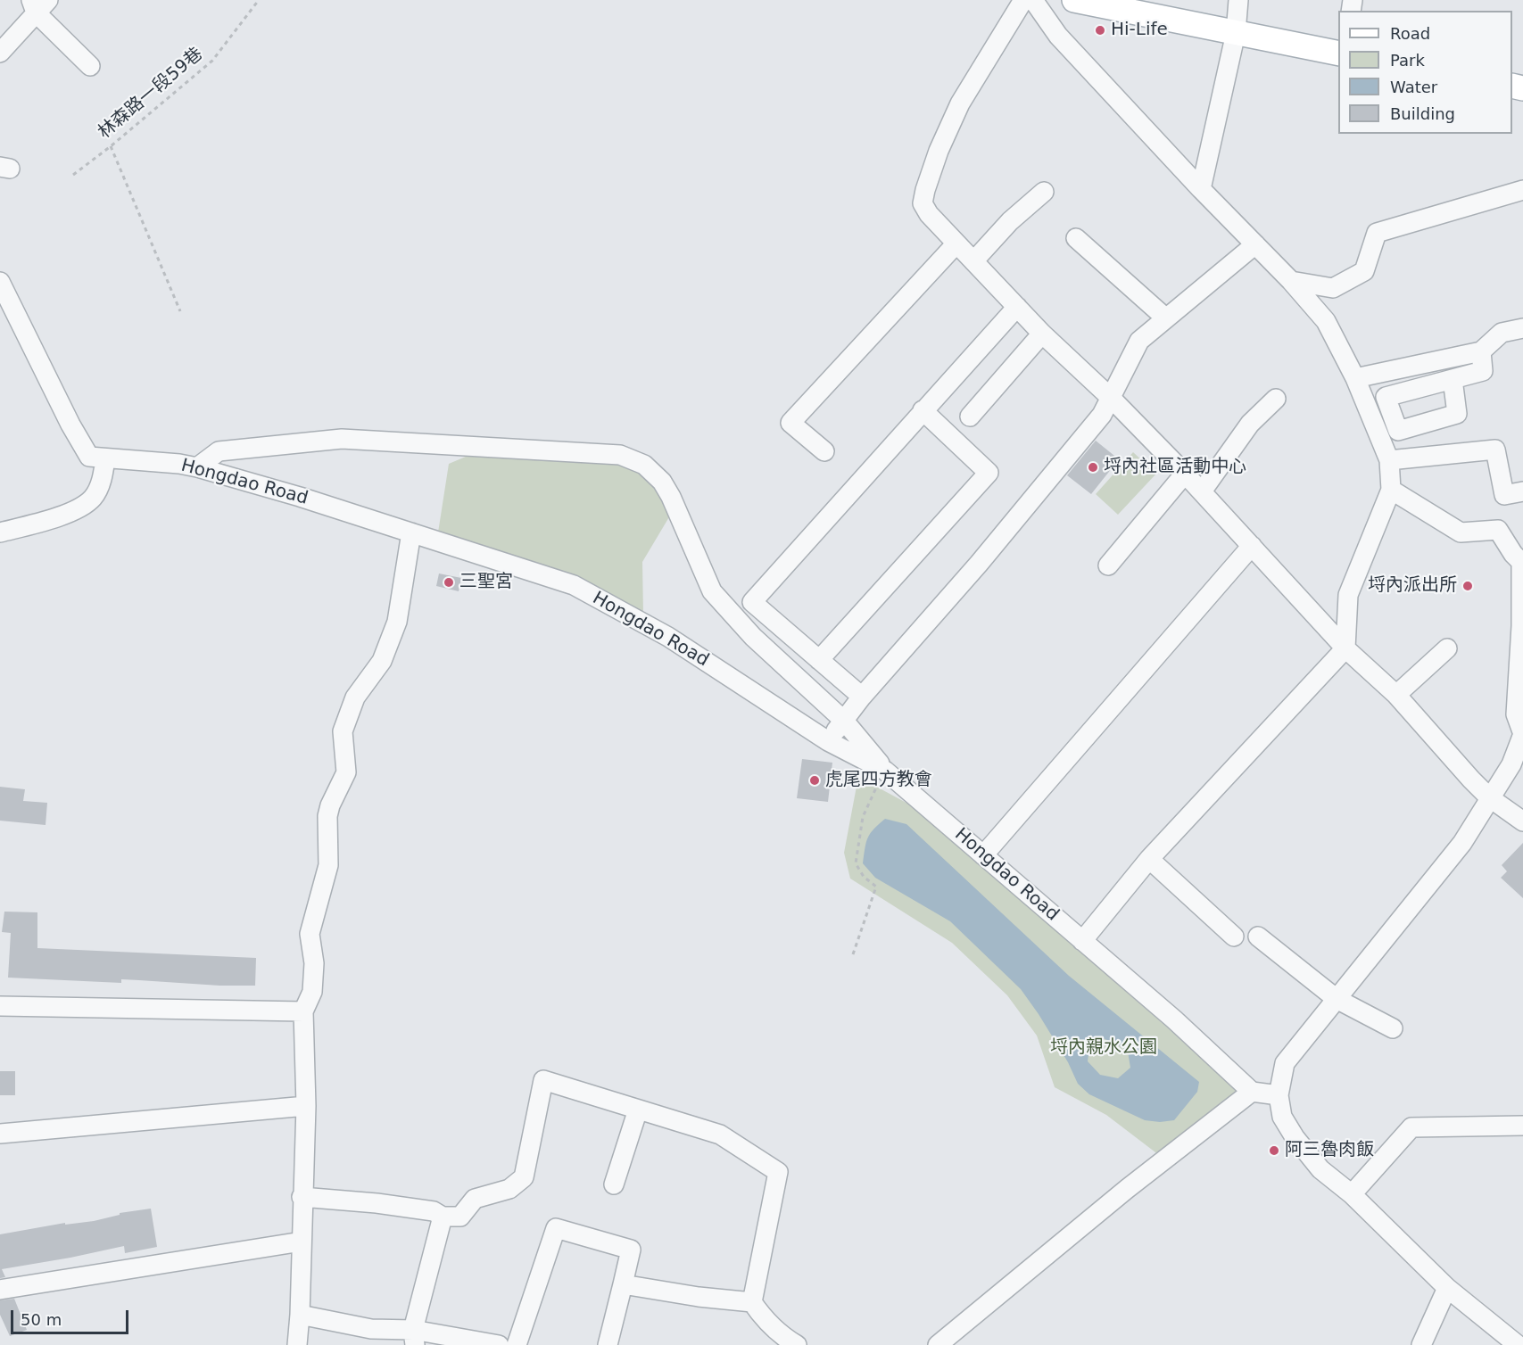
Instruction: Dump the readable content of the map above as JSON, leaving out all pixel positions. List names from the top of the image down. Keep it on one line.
{"streets":{"street":["Hongdao Road"],"path":["林森路一段59巷"]},"parks":["埒內親水公園"],"places":["Hi-Life","埒內社區活動中心","三聖宮","埒內派出所","虎尾四方教會","阿三魯肉飯"],"legend":["Road","Park","Water","Building"],"scale_bar":"50 m"}
